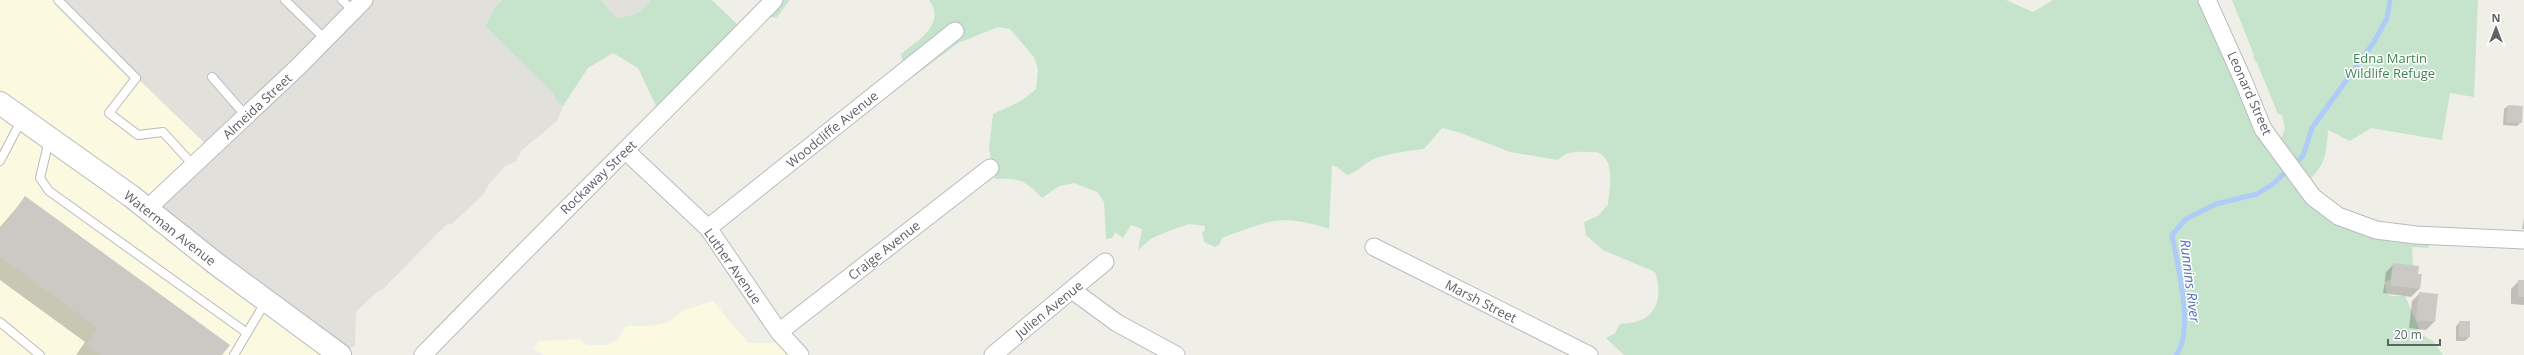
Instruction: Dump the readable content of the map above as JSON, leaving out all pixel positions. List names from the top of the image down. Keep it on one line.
{"streets":{"main road":["Waterman Avenue"],"street":["Leonard Street","Almeida Street","Woodcliffe Avenue","Rockaway Street","Craige Avenue","Luther Avenue","Marsh Street","Julien Avenue"]},"crossings":[["Almeida Street","Waterman Avenue"],["Woodcliffe Avenue","Luther Avenue"],["Rockaway Street","Luther Avenue"],["Craige Avenue","Luther Avenue"]],"water":["Runnins River"],"parks":["Edna Martin Wildlife Refuge"],"scale_bar":"20 m","north":"top"}
